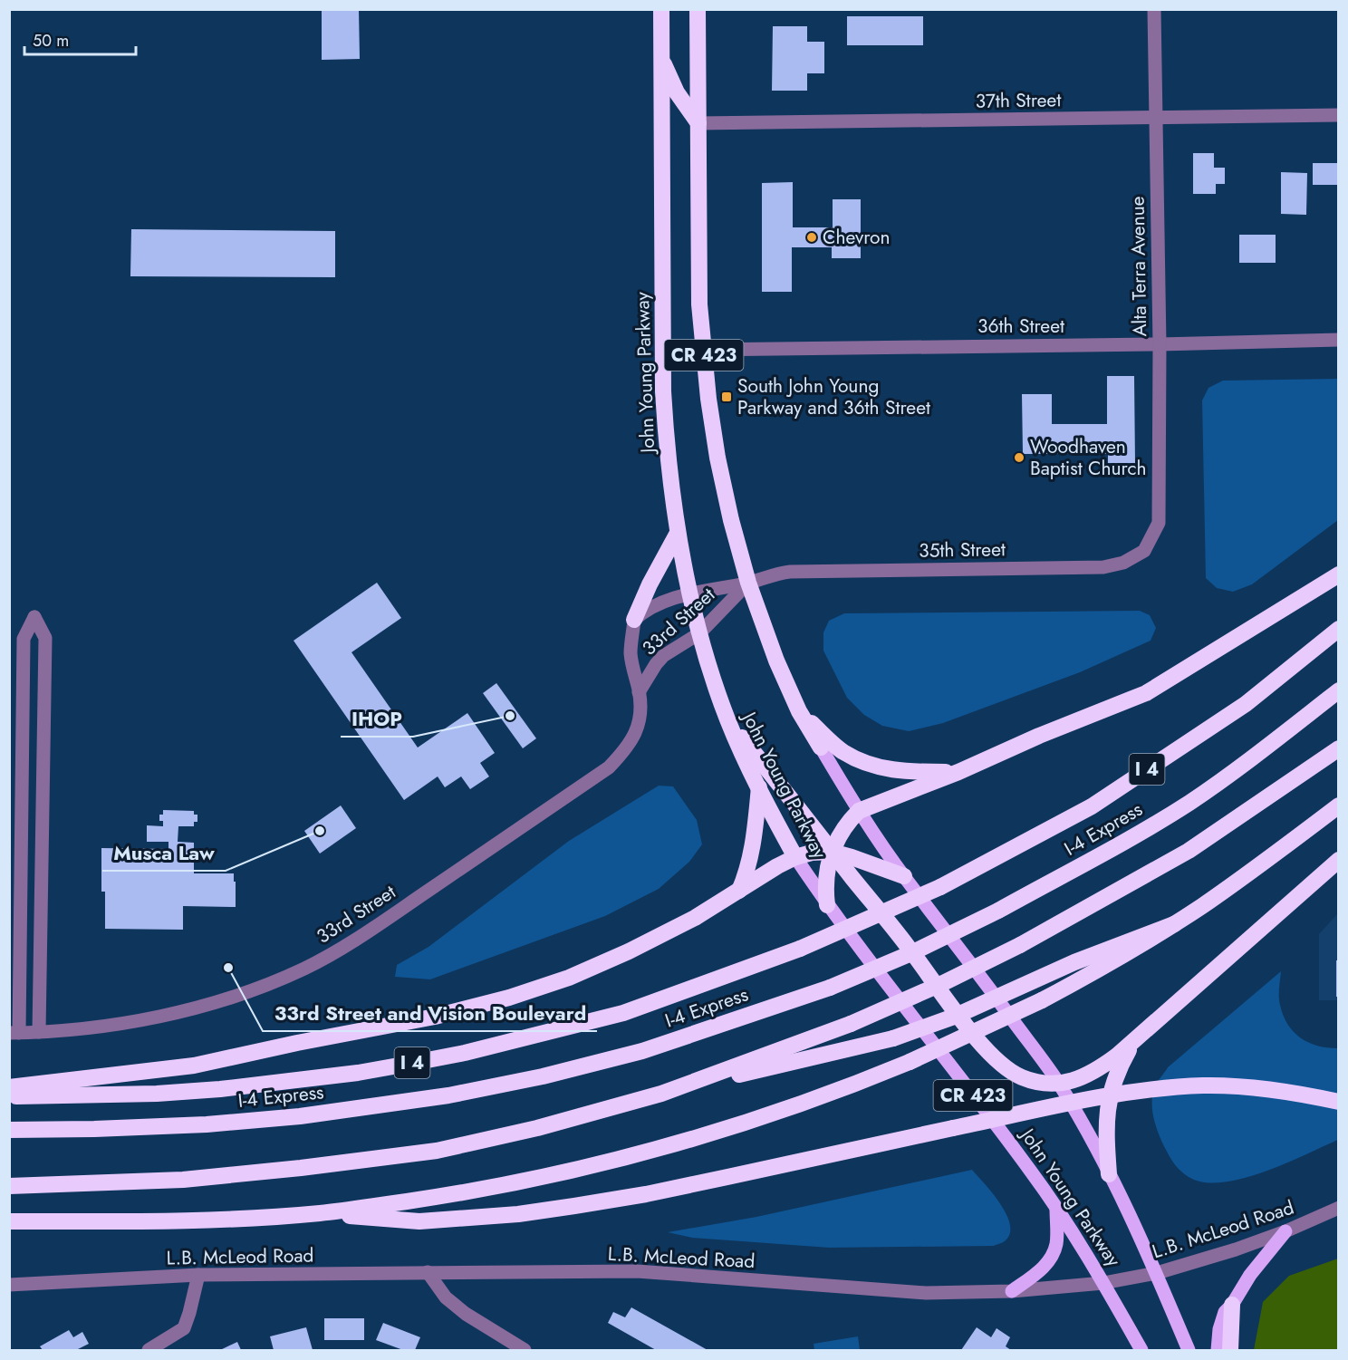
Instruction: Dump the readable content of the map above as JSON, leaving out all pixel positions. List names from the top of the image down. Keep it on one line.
{"streets":{"highway":["CR 423","John Young Parkway","I 4","I-4 Express"],"street":["37th Street","Alta Terra Avenue","36th Street","35th Street","33rd Street","L.B. McLeod Road"]},"crossings":[["37th Street","Alta Terra Avenue"],["37th Street","John Young Parkway"],["Alta Terra Avenue","36th Street"],["Alta Terra Avenue","35th Street"],["36th Street","John Young Parkway"],["John Young Parkway","35th Street"],["John Young Parkway","33rd Street"],["John Young Parkway","L.B. McLeod Road"],["35th Street","33rd Street"]],"places":{"other":["Chevron","Woodhaven Baptist Church","IHOP","Musca Law","33rd Street and Vision Boulevard"],"transit":["South John Young Parkway and 36th Street"]},"scale_bar":"50 m"}
